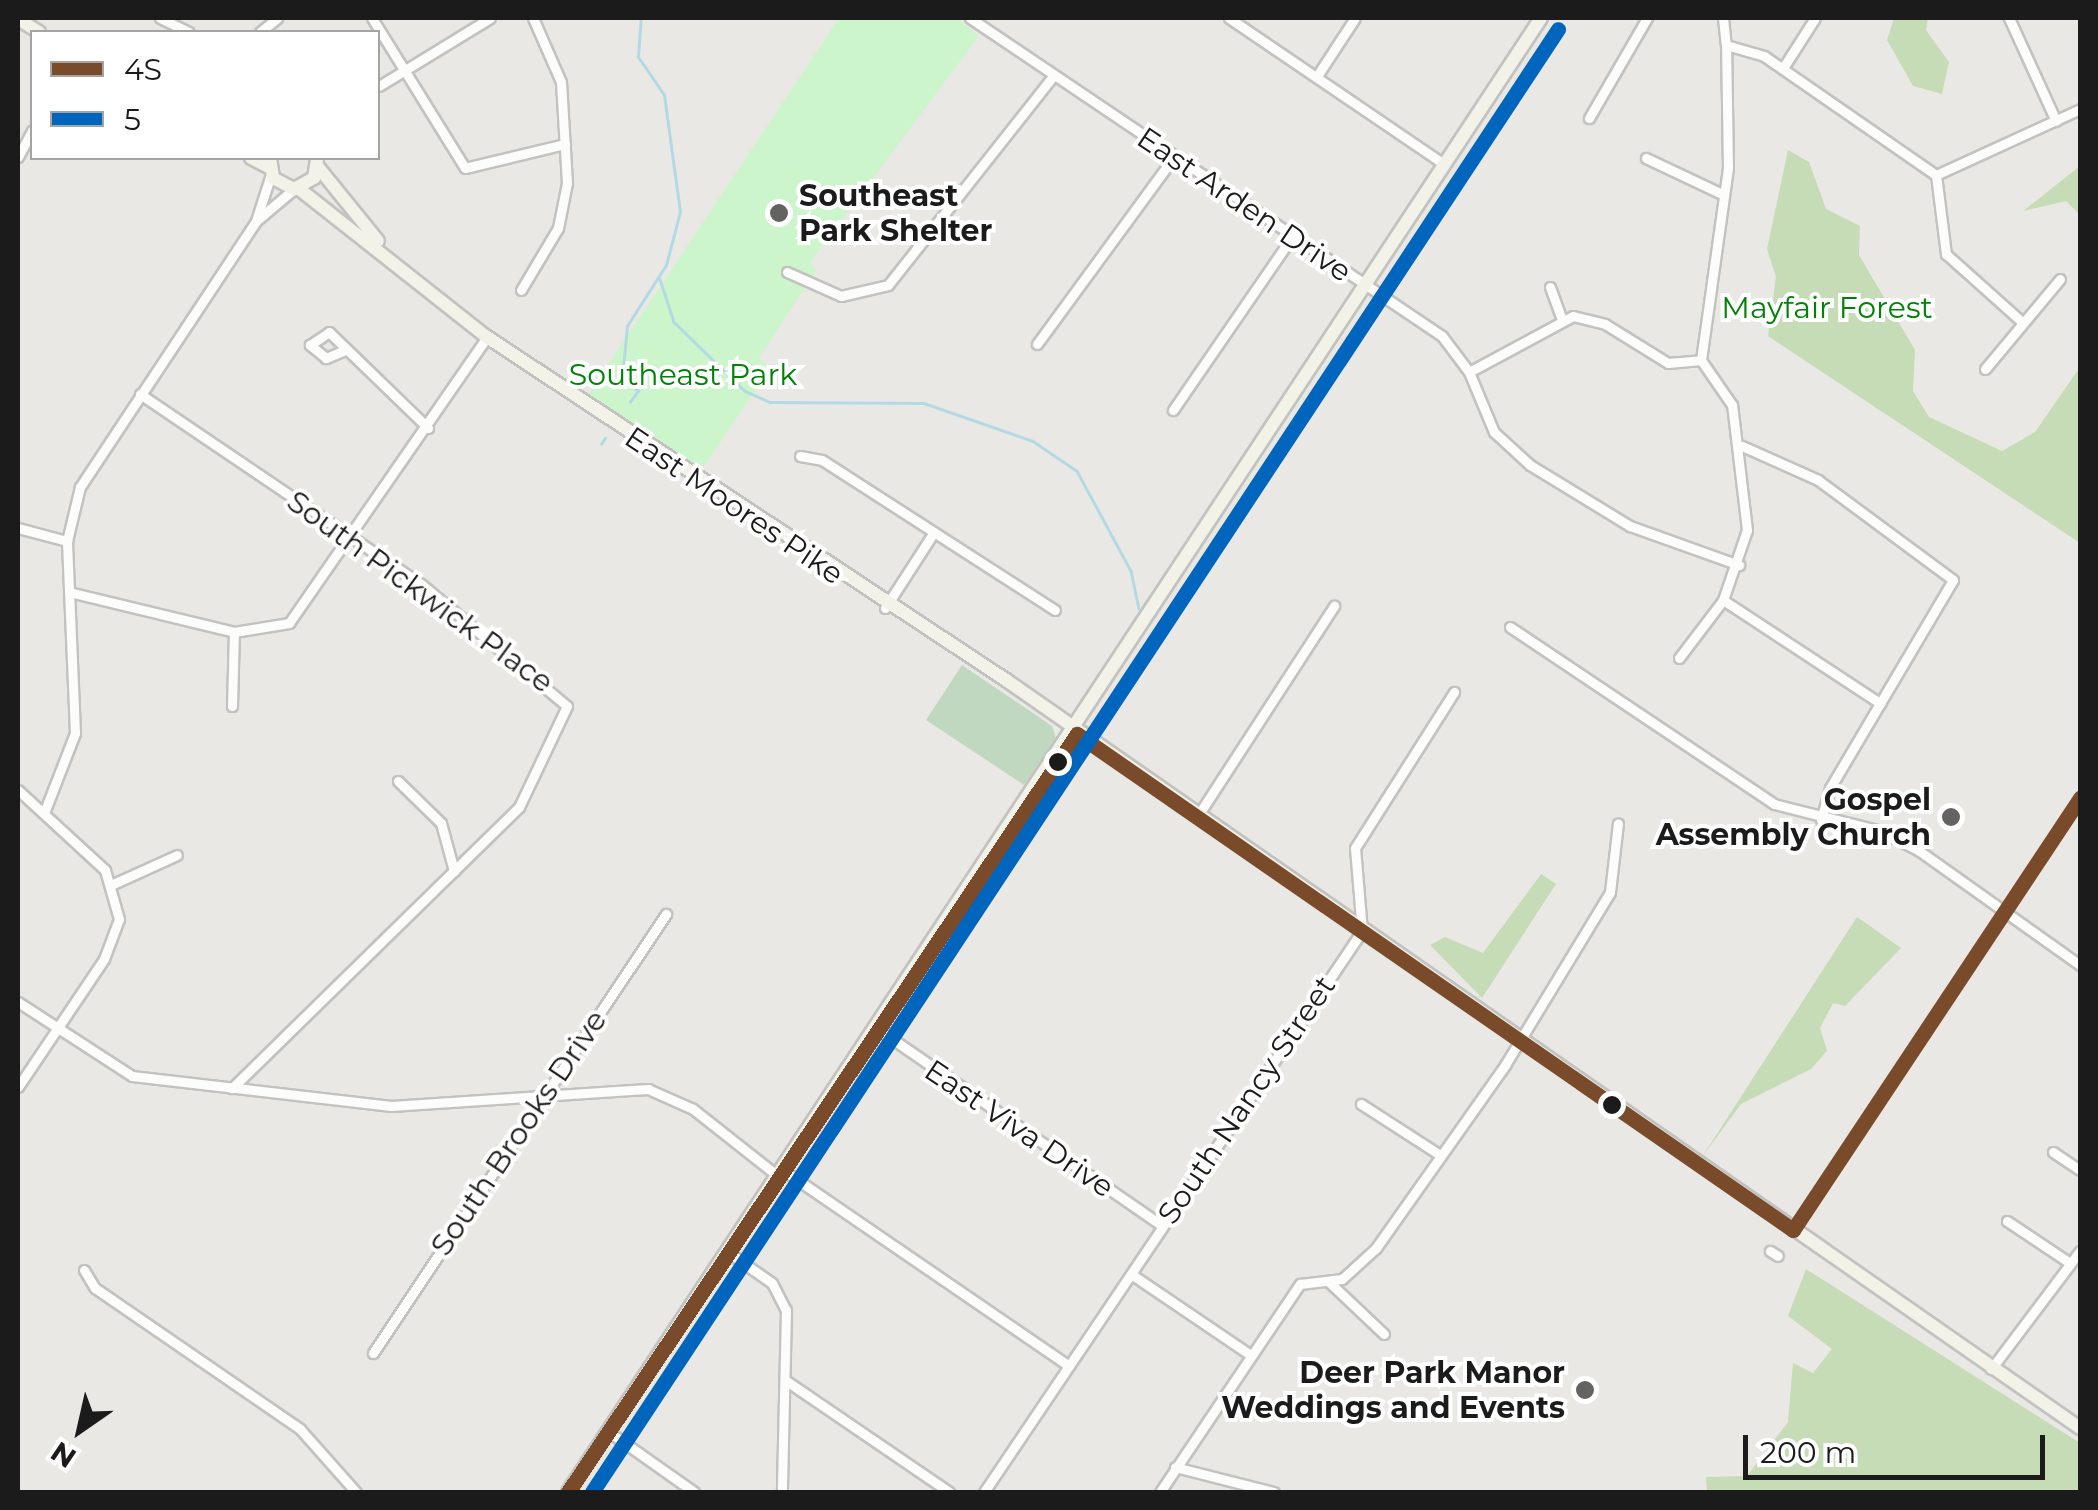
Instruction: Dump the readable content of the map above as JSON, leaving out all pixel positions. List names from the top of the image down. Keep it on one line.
{"streets":{"main road":["East Moores Pike"],"street":["East Arden Drive","South Pickwick Place","South Nancy Street","East Viva Drive","South Brooks Drive"]},"crossings":[["East Moores Pike","South Nancy Street"],["South Nancy Street","East Viva Drive"]],"parks":["Mayfair Forest","Southeast Park"],"places":["Southeast Park Shelter","Gospel Assembly Church","Deer Park Manor Weddings and Events"],"lines":["transit line 5","transit line 4S"],"legend":["4S","5"],"scale_bar":"200 m","north":"bottom left"}
